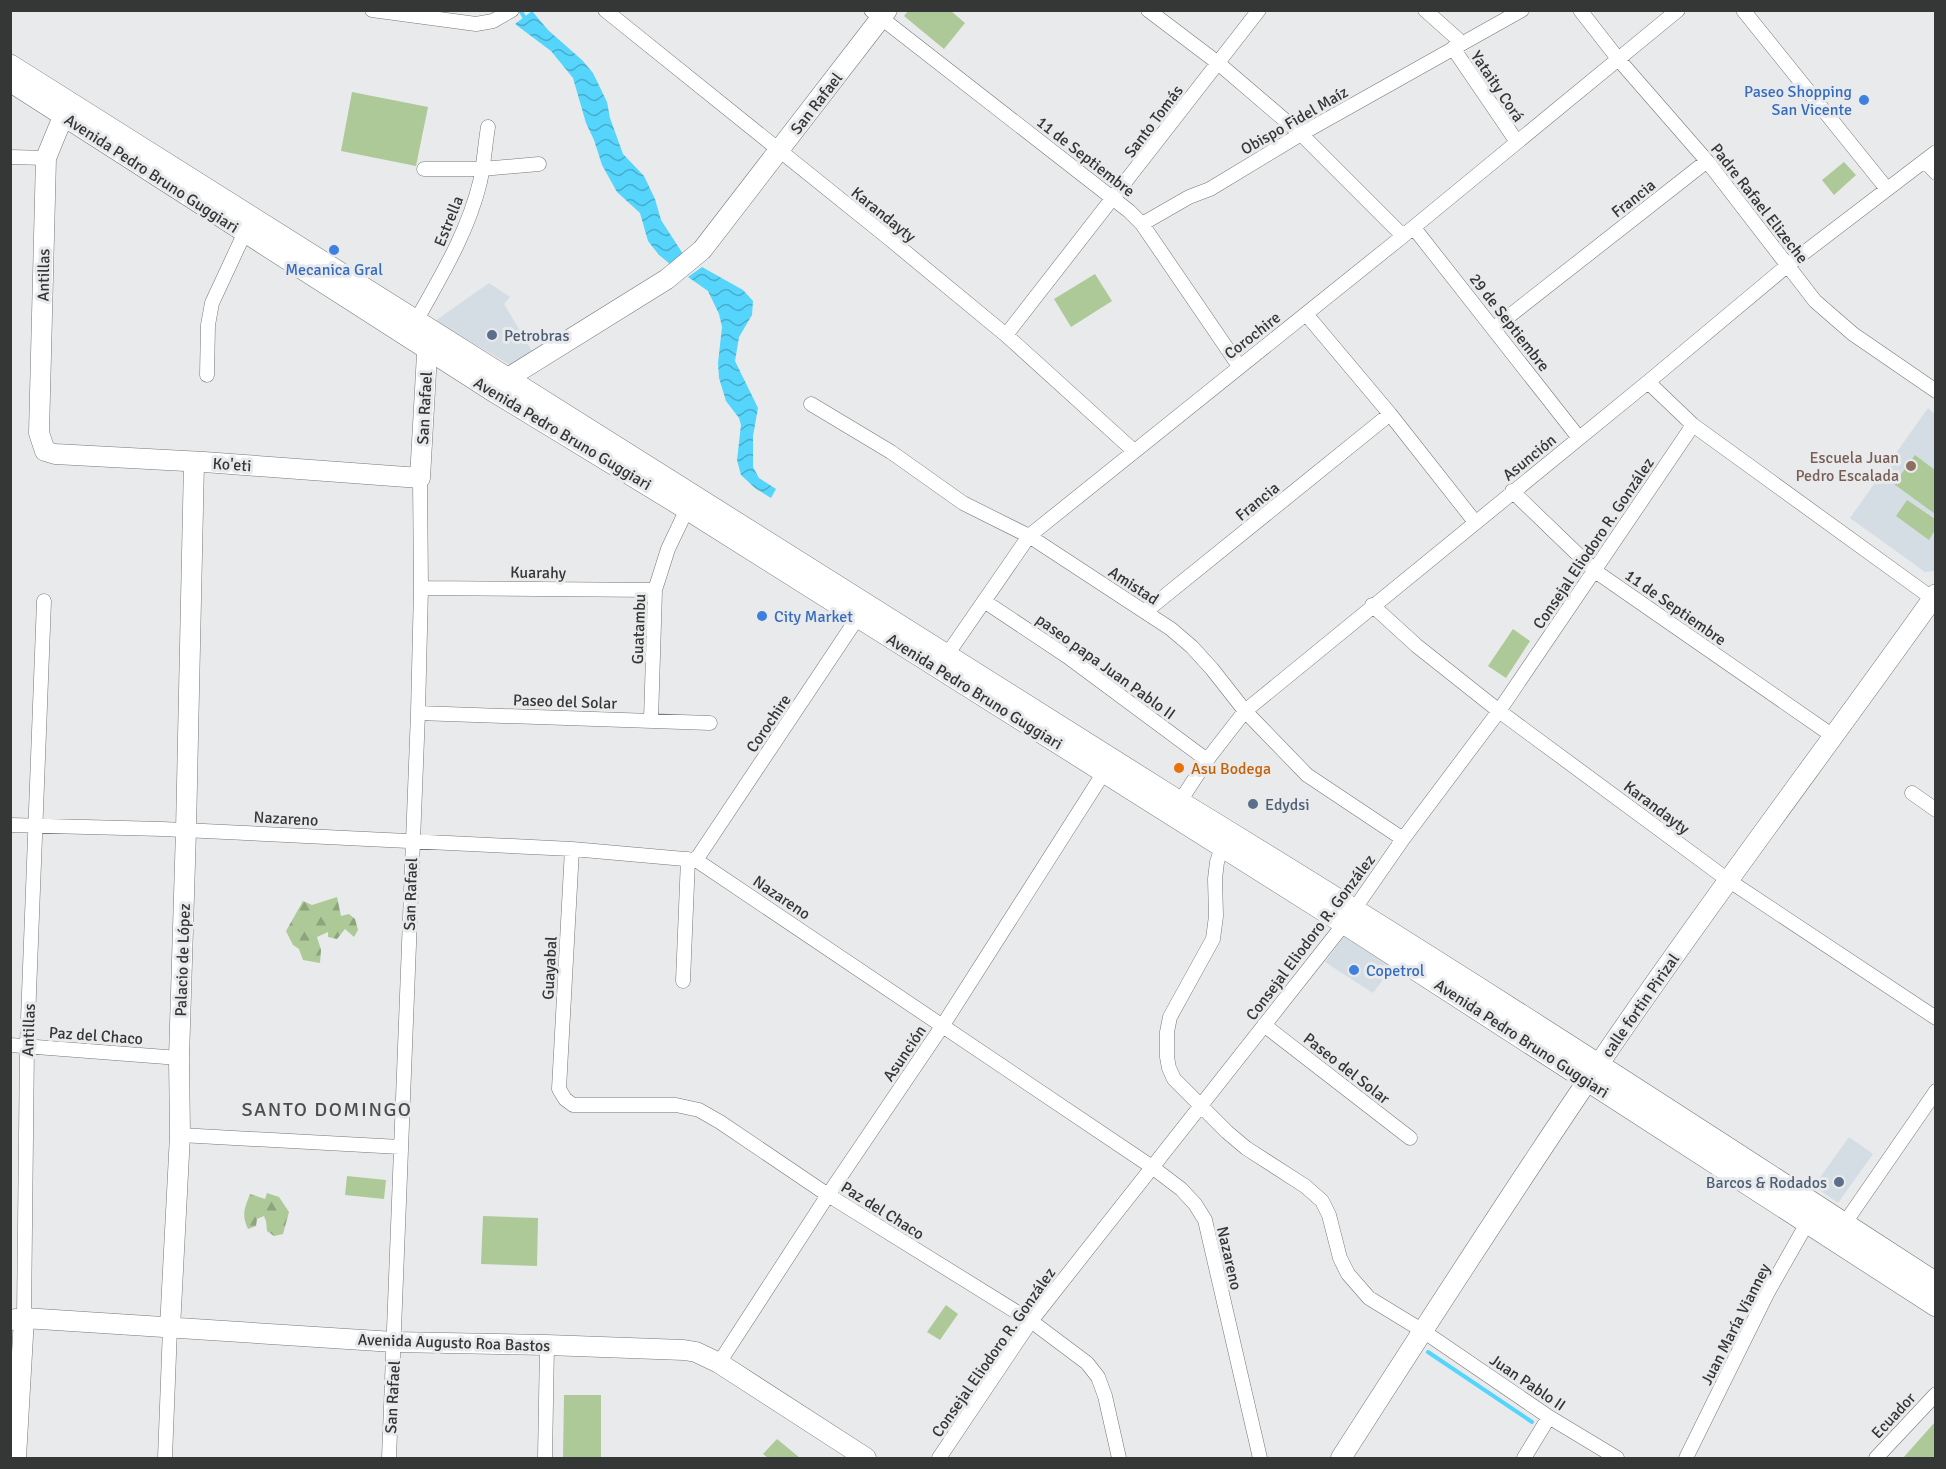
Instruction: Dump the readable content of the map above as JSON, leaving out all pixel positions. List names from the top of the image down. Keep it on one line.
{"streets":{"main road":["Avenida Pedro Bruno Guggiari"],"street":["Yataity Corá","San Rafael","Obispo Fidel Maíz","Santo Tomás","11 de Septiembre","Francia","Padre Rafael Elizeche","Karandayty","Estrella","Antillas","29 de Septiembre","Corochire","Asunción","Ko'eti","Consejal Eliodoro R. González","Kuarahy","Amistad","Guatambu","paseo papa Juan Pablo II","Paseo del Solar","Nazareno","Palacio de López","Guayabal","calle fortin Pirizal","Paz del Chaco","Juan María Vianney","Avenida Augusto Roa Bastos","Juan Pablo II","Ecuador"]},"crossings":[["Yataity Corá","Obispo Fidel Maíz"],["Yataity Corá","Corochire"],["San Rafael","11 de Septiembre"],["San Rafael","Avenida Pedro Bruno Guggiari"],["San Rafael","Karandayty"],["San Rafael","Estrella"],["San Rafael","Ko'eti"],["San Rafael","Kuarahy"],["San Rafael","Paseo del Solar"],["San Rafael","Nazareno"],["San Rafael","Avenida Augusto Roa Bastos"],["Obispo Fidel Maíz","11 de Septiembre"],["Obispo Fidel Maíz","29 de Septiembre"],["Santo Tomás","11 de Septiembre"],["Santo Tomás","Karandayty"],["Santo Tomás","29 de Septiembre"],["11 de Septiembre","Corochire"],["11 de Septiembre","Asunción"],["11 de Septiembre","Consejal Eliodoro R. González"],["11 de Septiembre","calle fortin Pirizal"],["Avenida Pedro Bruno Guggiari","Estrella"],["Avenida Pedro Bruno Guggiari","Antillas"],["Avenida Pedro Bruno Guggiari","Corochire"],["Avenida Pedro Bruno Guggiari","Asunción"],["Avenida Pedro Bruno Guggiari","Consejal Eliodoro R. González"],["Avenida Pedro Bruno Guggiari","Guatambu"],["Avenida Pedro Bruno Guggiari","calle fortin Pirizal"],["Avenida Pedro Bruno Guggiari","Juan María Vianney"],["Avenida Pedro Bruno Guggiari","Juan Pablo II"],["Francia","Padre Rafael Elizeche"],["Francia","29 de Septiembre"],["Francia","Amistad"],["Padre Rafael Elizeche","Corochire"],["Padre Rafael Elizeche","Asunción"],["Karandayty","Corochire"],["Karandayty","Asunción"],["Karandayty","Consejal Eliodoro R. González"],["Karandayty","calle fortin Pirizal"],["Antillas","Ko'eti"],["Antillas","Nazareno"],["Antillas","Paz del Chaco"],["Antillas","Avenida Augusto Roa Bastos"],["29 de Septiembre","Corochire"],["29 de Septiembre","Asunción"],["Corochire","Amistad"],["Corochire","paseo papa Juan Pablo II"],["Corochire","Nazareno"],["Asunción","Amistad"],["Asunción","paseo papa Juan Pablo II"],["Asunción","Nazareno"],["Asunción","Paz del Chaco"],["Asunción","Avenida Augusto Roa Bastos"],["Ko'eti","Palacio de López"],["Consejal Eliodoro R. González","Amistad"],["Consejal Eliodoro R. González","Paseo del Solar"],["Consejal Eliodoro R. González","Nazareno"],["Consejal Eliodoro R. González","Paz del Chaco"],["Consejal Eliodoro R. González","Juan Pablo II"],["Kuarahy","Guatambu"],["Guatambu","Paseo del Solar"],["Nazareno","Palacio de López"],["Nazareno","Guayabal"],["Palacio de López","Paz del Chaco"],["Palacio de López","Avenida Augusto Roa Bastos"],["Guayabal","Paz del Chaco"],["calle fortin Pirizal","Juan Pablo II"]],"districts":["SANTO DOMINGO"],"places":["Paseo Shopping San Vicente","Mecanica Gral","Petrobras","Escuela Juan Pedro Escalada","City Market","Asu Bodega","Edydsi","Copetrol","Barcos & Rodados"]}
